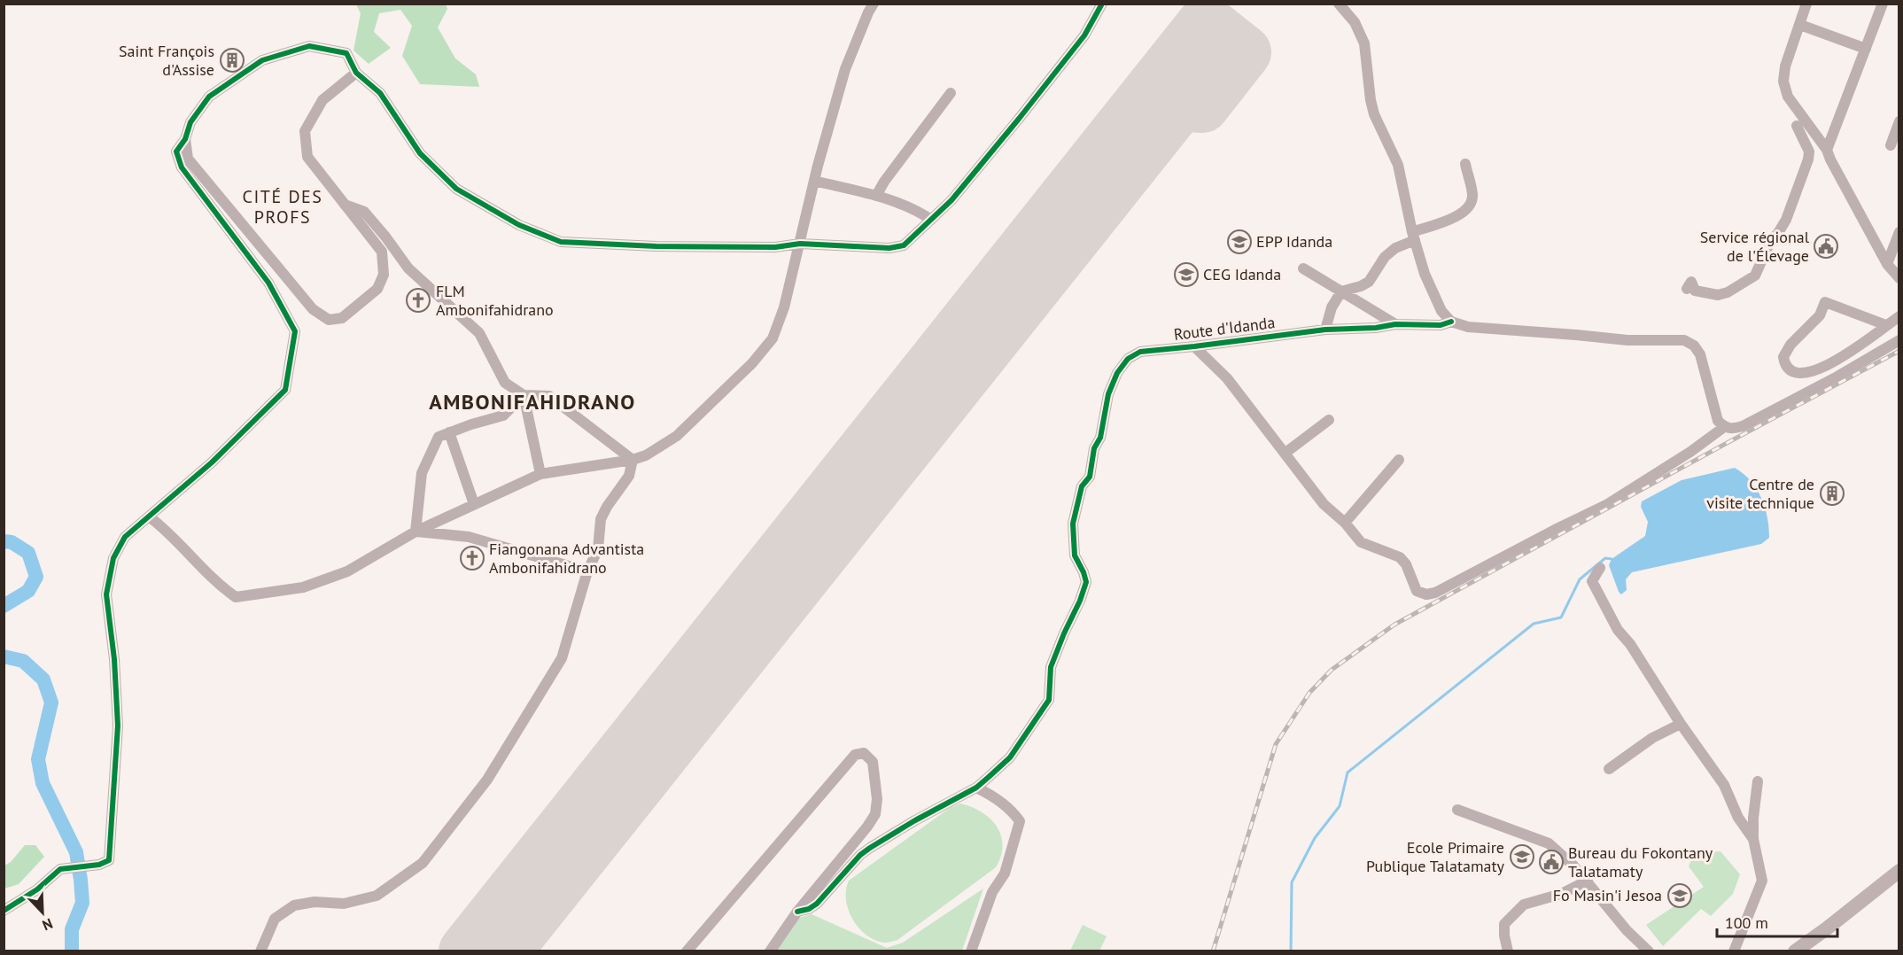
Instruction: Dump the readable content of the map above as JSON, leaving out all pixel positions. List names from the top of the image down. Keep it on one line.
{"streets":{"street":["Route d'Idanda"]},"districts":["CITÉ DES PROFS","AMBONIFAHIDRANO"],"places":{"building":["Saint François d'Assise","Centre de visite technique"],"school or university":["EPP Idanda","CEG Idanda","Ecole Primaire Publique Talatamaty","Fo Masin'i Jesoa"],"public building":["Service régional de l'Élevage","Bureau du Fokontany Talatamaty"],"church":["FLM Ambonifahidrano","Fiangonana Advantista Ambonifahidrano"]},"scale_bar":"100 m","north":"bottom right"}
